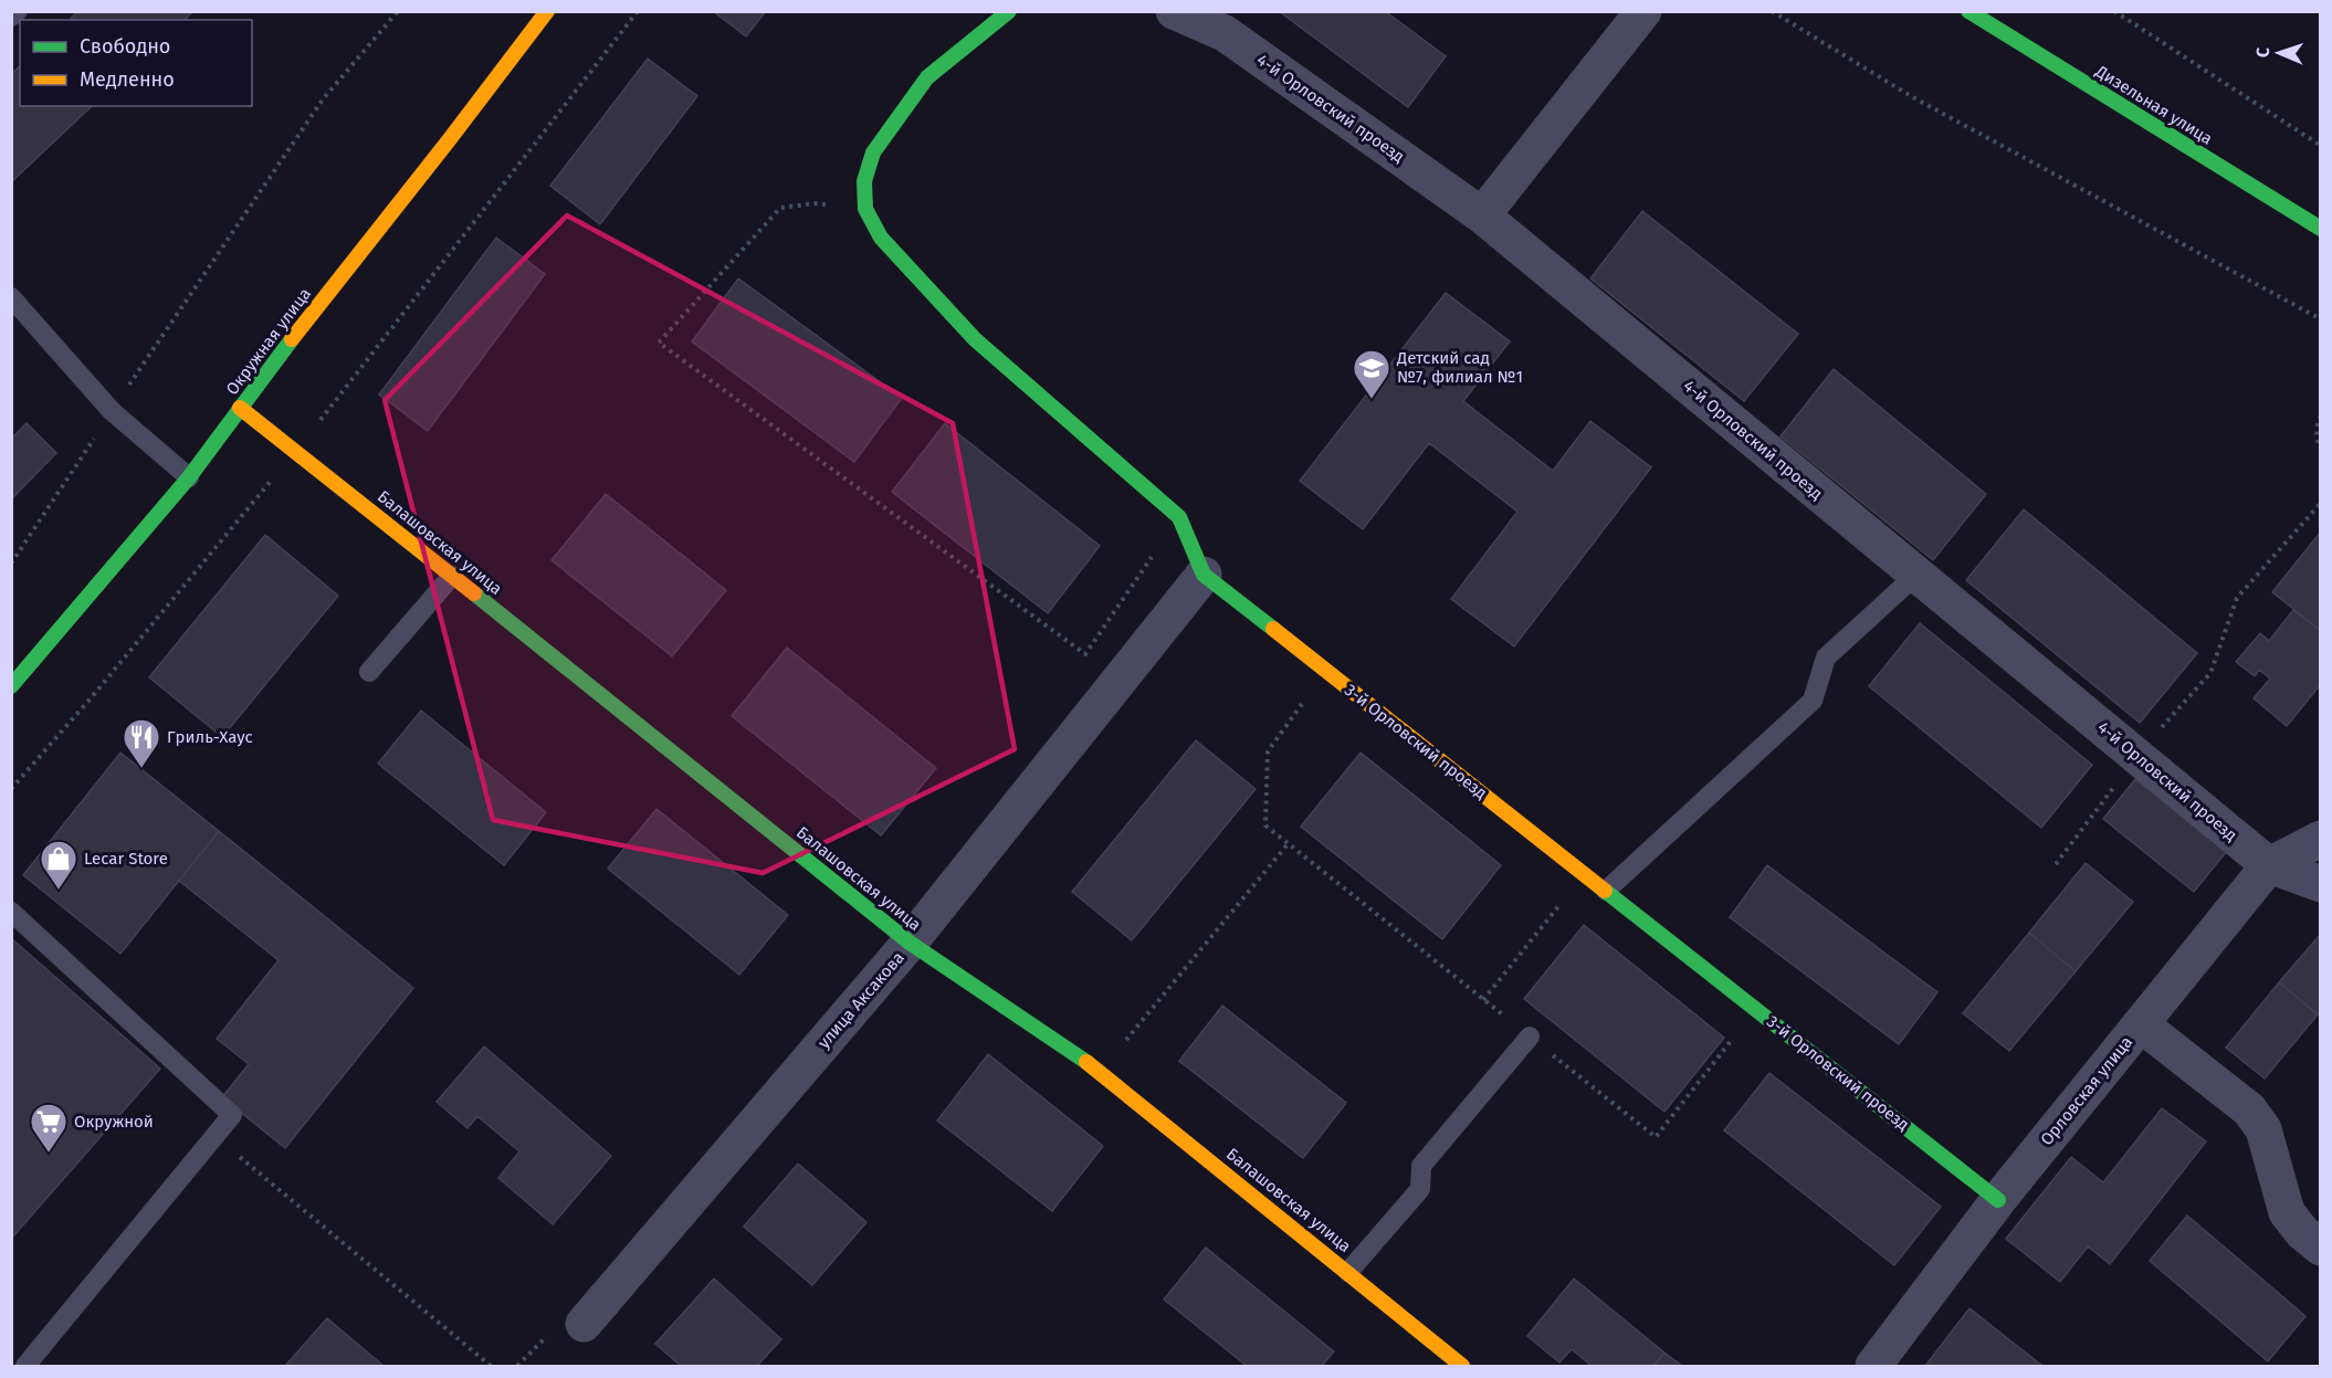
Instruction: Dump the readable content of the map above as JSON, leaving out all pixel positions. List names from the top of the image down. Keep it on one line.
{"streets":{"street":["Дизельная улица","4-й Орловский проезд","Окружная улица","Балашовская улица","3-й Орловский проезд","улица Аксакова","Орловская улица"]},"crossings":[["4-й Орловский проезд","Орловская улица"],["Окружная улица","Балашовская улица"],["Балашовская улица","улица Аксакова"],["3-й Орловский проезд","улица Аксакова"],["3-й Орловский проезд","Орловская улица"]],"places":{"school or university":["Детский сад №7, филиал №1"],"restaurant":["Гриль-Хаус"],"shop":["Lecar Store"],"supermarket":["Окружной"]},"legend":["Свободно","Медленно"],"north":"left"}
